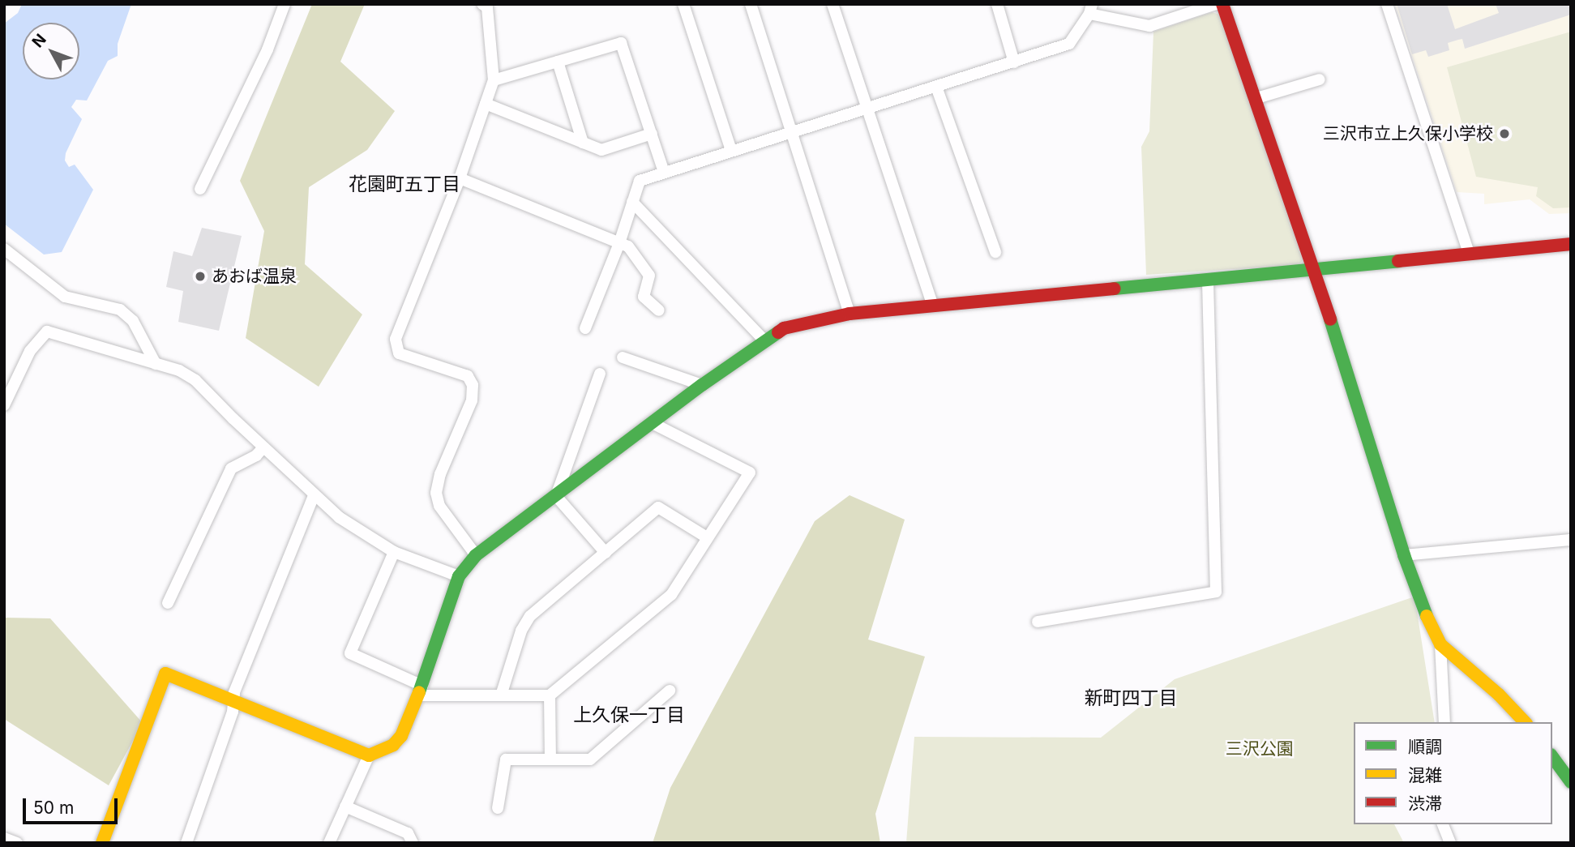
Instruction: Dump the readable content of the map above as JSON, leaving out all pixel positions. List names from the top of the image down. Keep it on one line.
{"districts":["花園町五丁目","新町四丁目","上久保一丁目"],"parks":["三沢公園"],"places":["三沢市立上久保小学校","あおば温泉"],"legend":["順調","混雑","渋滞"],"scale_bar":"50 m","north":"top left"}
